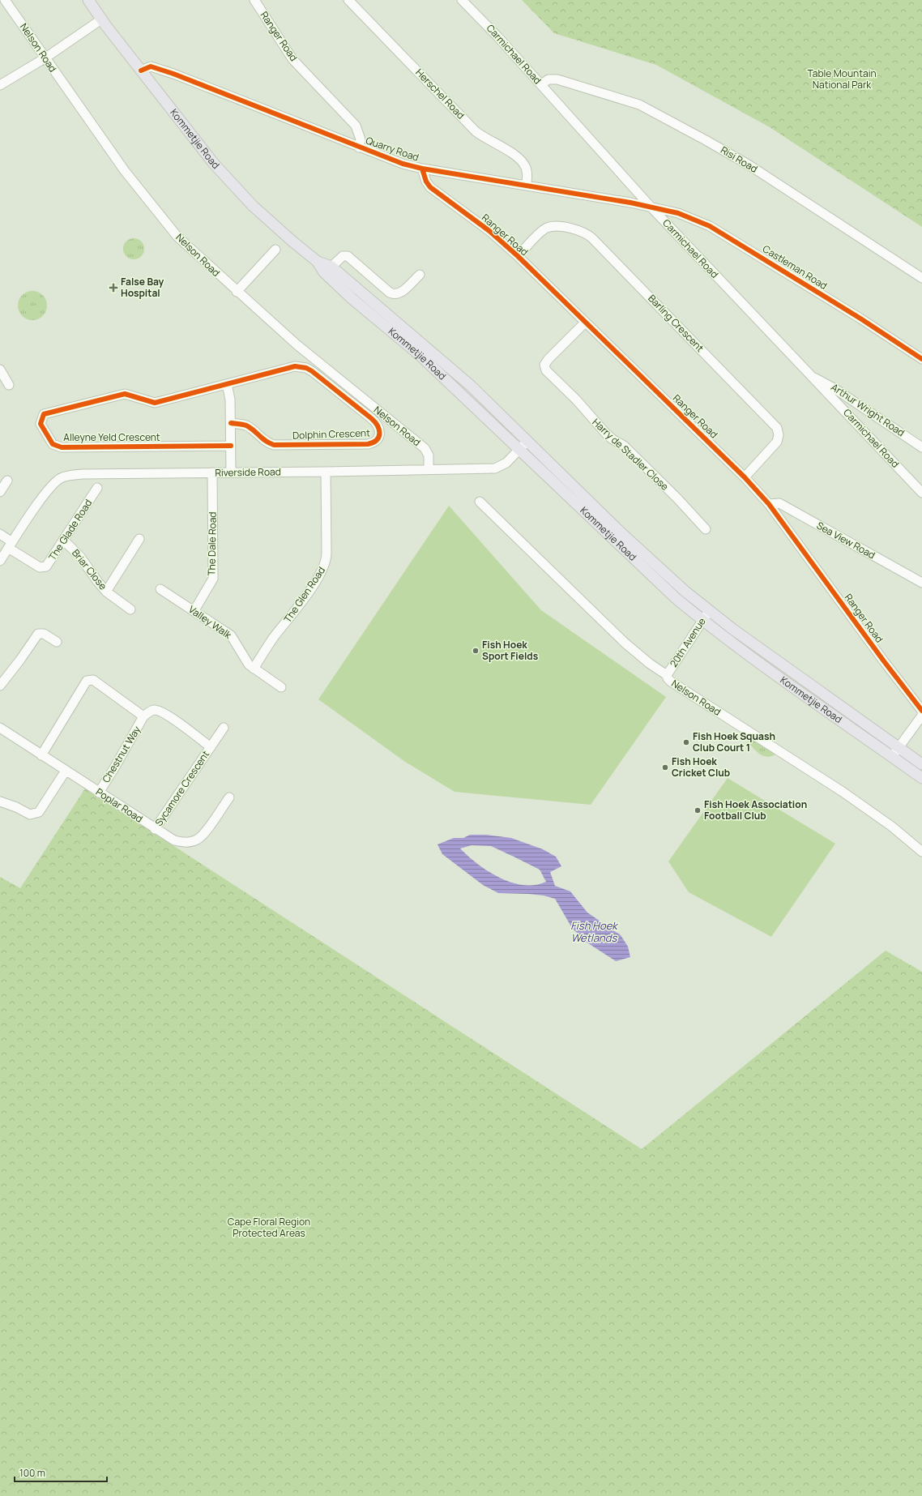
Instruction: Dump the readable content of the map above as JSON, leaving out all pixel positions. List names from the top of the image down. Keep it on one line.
{"streets":{"main road":["Kommetjie Road"],"street":["Ranger Road","Nelson Road","Carmichael Road","Herschel Road","Quarry Road","Risi Road","Castleman Road","Barling Crescent","Arthur Wright Road","Dolphin Crescent","Alleyne Yeld Crescent","Harry de Stadler Close","Riverside Road","The Glade Road","Sea View Road","The Dale Road","Briar Close","The Glen Road","Valley Walk","20th Avenue","Chestnut Way","Sycamore Crescent","Poplar Road"]},"crossings":[["Ranger Road","Quarry Road"],["Ranger Road","Barling Crescent"],["Ranger Road","Harry de Stadler Close"],["Ranger Road","Sea View Road"],["Nelson Road","Riverside Road"],["Nelson Road","20th Avenue"],["Carmichael Road","Quarry Road"],["Carmichael Road","Risi Road"],["Carmichael Road","Castleman Road"],["Carmichael Road","Arthur Wright Road"],["Herschel Road","Quarry Road"],["Kommetjie Road","Quarry Road"],["Kommetjie Road","Riverside Road"],["Kommetjie Road","20th Avenue"],["Quarry Road","Castleman Road"],["Dolphin Crescent","Alleyne Yeld Crescent"],["Riverside Road","The Glade Road"],["Riverside Road","The Dale Road"],["Riverside Road","The Glen Road"],["The Glade Road","Briar Close"],["The Dale Road","Valley Walk"],["The Glen Road","Valley Walk"],["Chestnut Way","Sycamore Crescent"],["Chestnut Way","Poplar Road"],["Sycamore Crescent","Poplar Road"]],"water":["Fish Hoek Wetlands"],"parks":["Table Mountain National Park","Cape Floral Region Protected Areas"],"places":{"health":["False Bay Hospital"],"other":["Fish Hoek Sport Fields","Fish Hoek Squash Club Court 1","Fish Hoek Cricket Club","Fish Hoek Association Football Club"]},"scale_bar":"100 m"}
